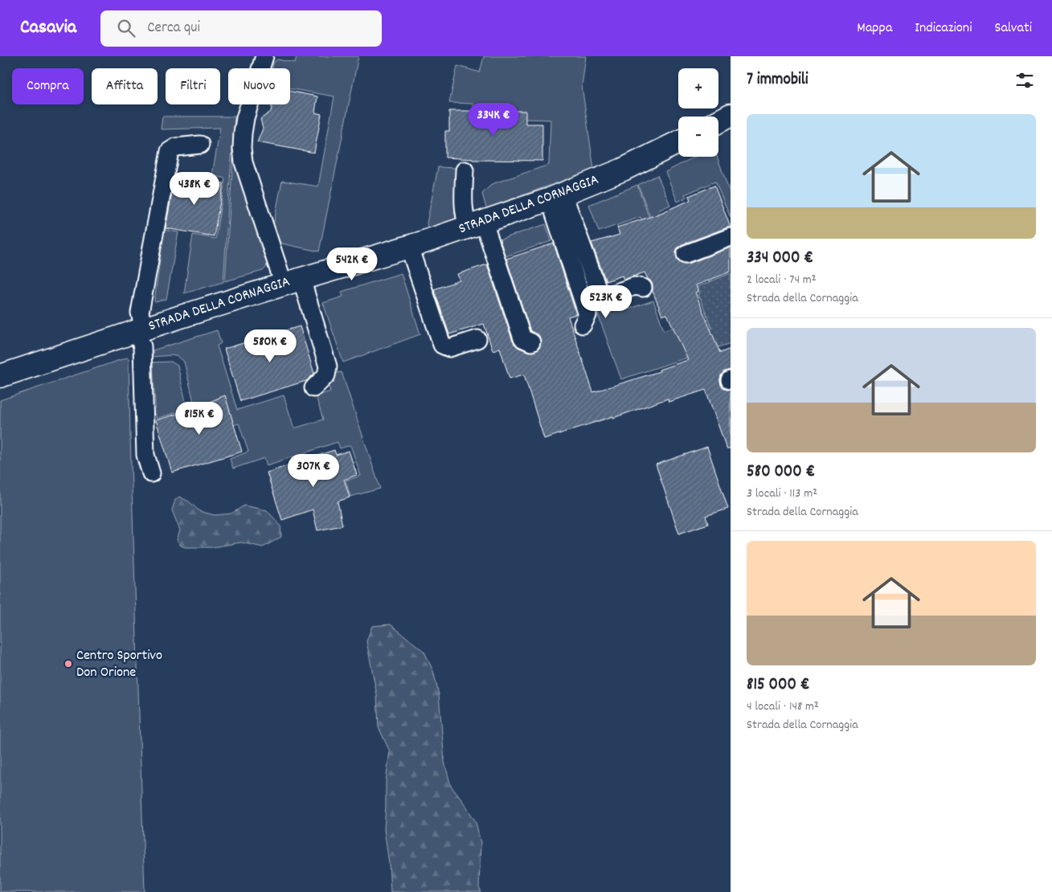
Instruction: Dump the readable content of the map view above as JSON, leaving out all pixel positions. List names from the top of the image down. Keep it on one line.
{"streets":{"street":["STRADA DELLA CORNAGGIA"]},"places":["Centro Sportivo Don Orione"],"page":{"header":"Casavia","search":"Cerca qui","nav":["Mappa","Indicazioni","Salvati"],"heading":"7 immobili","map_buttons":["+","−"],"chip":["Compra","Affitta","Filtri","Nuovo"],"price":["334K €","438K €","542K €","523K €","580K €","815K €","307K €"],"list":[{"name":"334 000 €","note":"2 locali · 74 m² · Strada della Cornaggia"},{"name":"580 000 €","note":"3 locali · 113 m² · Strada della Cornaggia"},{"name":"815 000 €","note":"4 locali · 148 m² · Strada della Cornaggia"}]}}
